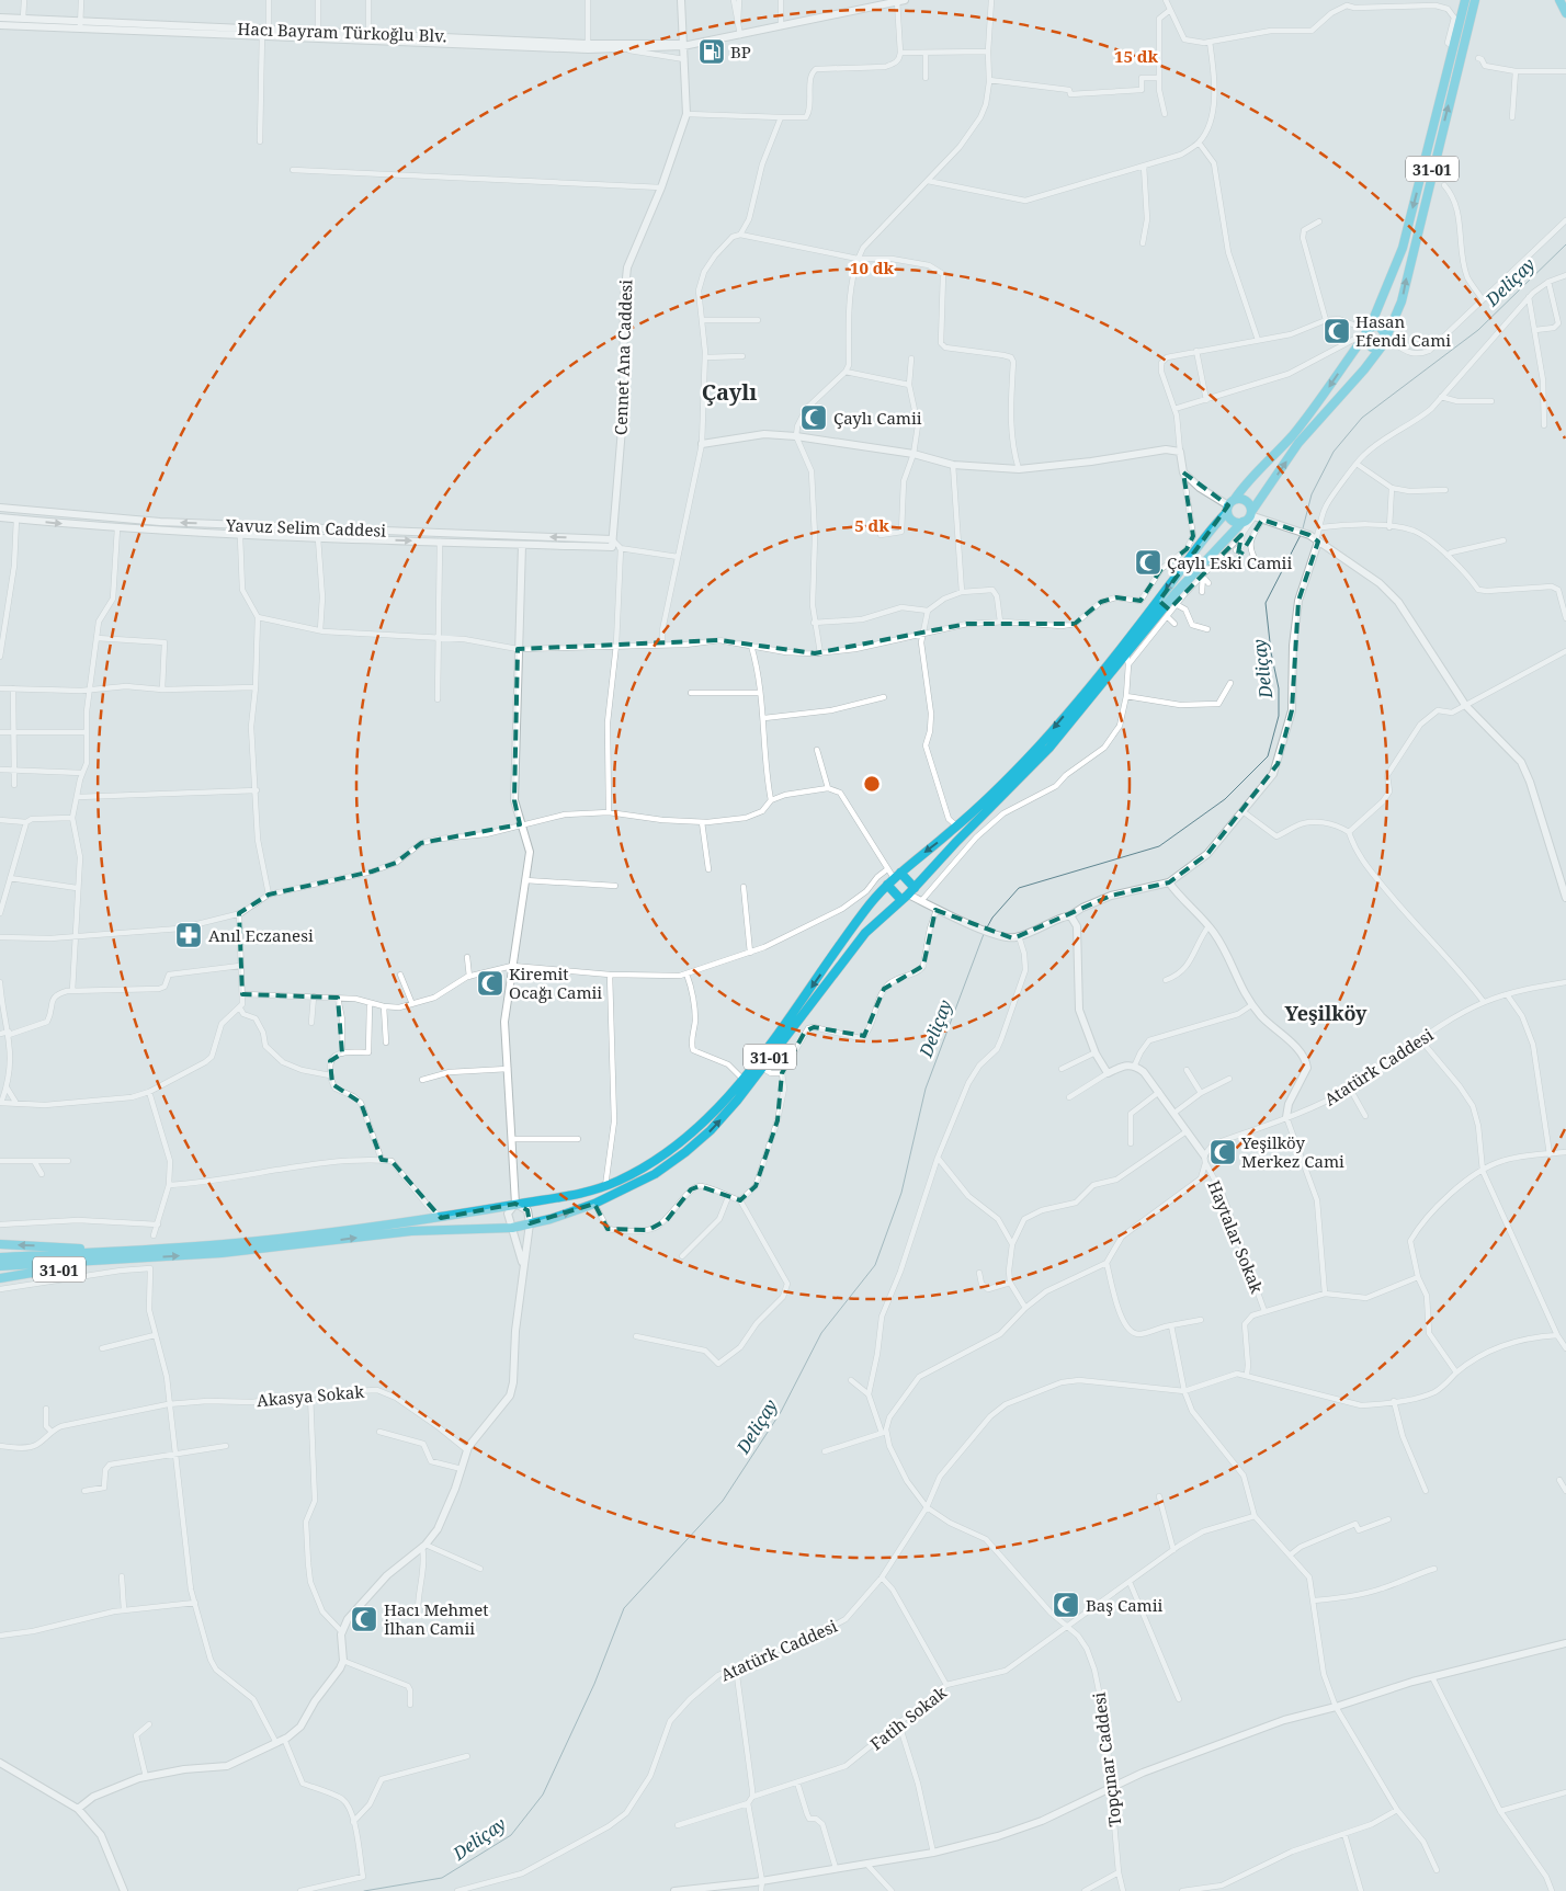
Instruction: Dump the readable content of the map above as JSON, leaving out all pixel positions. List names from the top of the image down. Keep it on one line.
{"streets":{"highway":["31-01"],"street":["Hacı Bayram Türkoğlu Blv.","Cennet Ana Caddesi","Yavuz Selim Caddesi","Atatürk Caddesi","Haytalar Sokak","Akasya Sokak","Fatih Sokak","Topçınar Caddesi"]},"crossings":[["Hacı Bayram Türkoğlu Blv.","Cennet Ana Caddesi"],["Cennet Ana Caddesi","Yavuz Selim Caddesi"],["Atatürk Caddesi","Haytalar Sokak"],["Atatürk Caddesi","Topçınar Caddesi"],["Fatih Sokak","Topçınar Caddesi"]],"districts":["Çaylı","Yeşilköy"],"water":["Deliçay"],"places":{"fuel station":["BP"],"mosque":["Hasan Efendi Cami","Çaylı Camii","Çaylı Eski Camii","Kiremit Ocağı Camii","Yeşilköy Merkez Cami","Baş Camii","Hacı Mehmet İlhan Camii"],"pharmacy":["Anıl Eczanesi"]},"rings":["15 dk","10 dk","5 dk"]}
